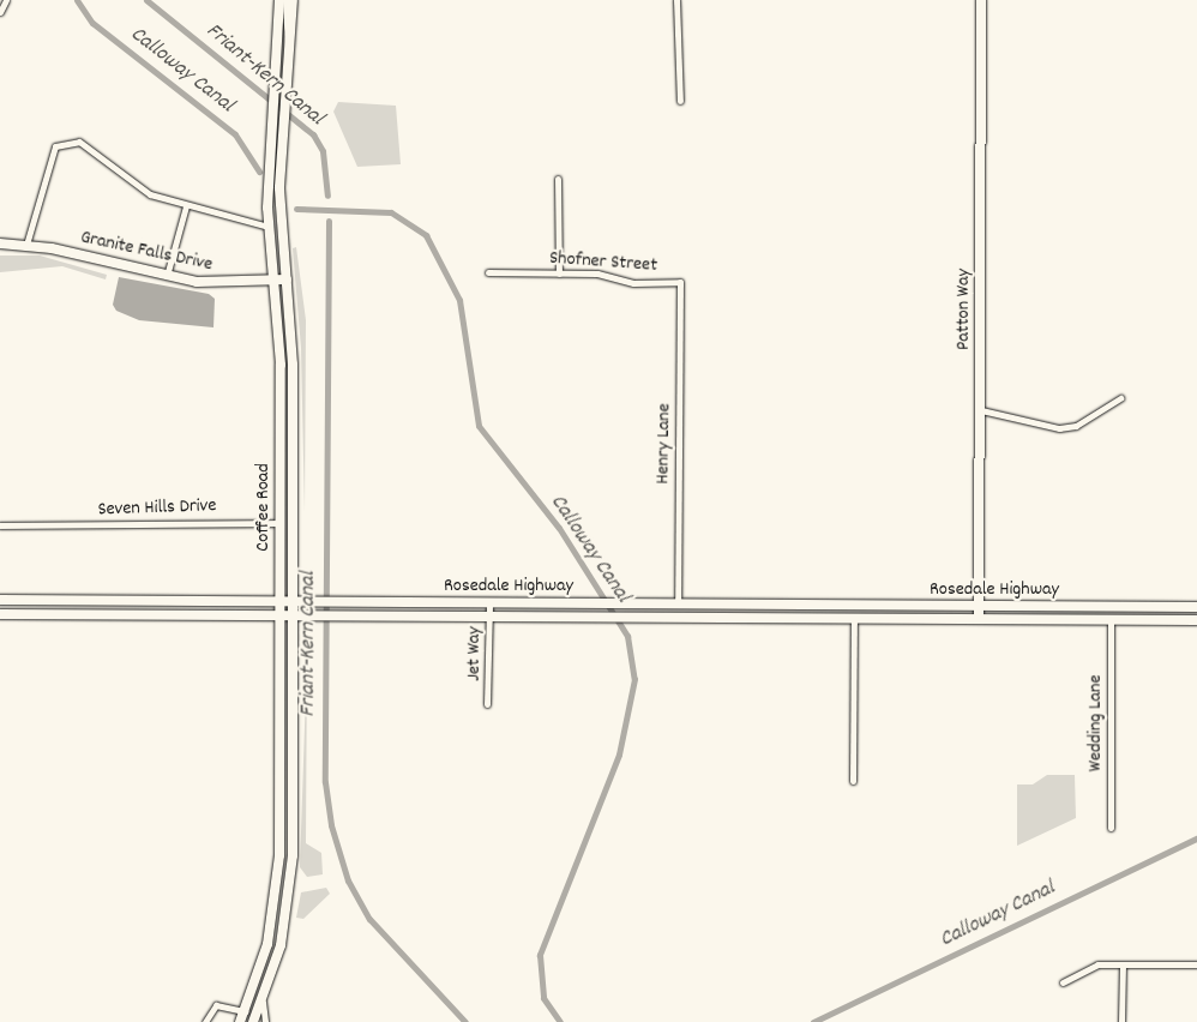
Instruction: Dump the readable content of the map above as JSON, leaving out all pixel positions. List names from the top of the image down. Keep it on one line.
{"streets":{"main road":["Granite Falls Drive","Patton Way","Coffee Road","Rosedale Highway"],"street":["Shofner Street","Henry Lane","Seven Hills Drive","Jet Way","Wedding Lane"]},"crossings":[["Granite Falls Drive","Coffee Road"],["Shofner Street","Henry Lane"],["Patton Way","Rosedale Highway"],["Henry Lane","Rosedale Highway"],["Coffee Road","Seven Hills Drive"],["Coffee Road","Rosedale Highway"],["Rosedale Highway","Jet Way"],["Rosedale Highway","Wedding Lane"]],"water":["Calloway Canal","Friant-Kern Canal"]}
